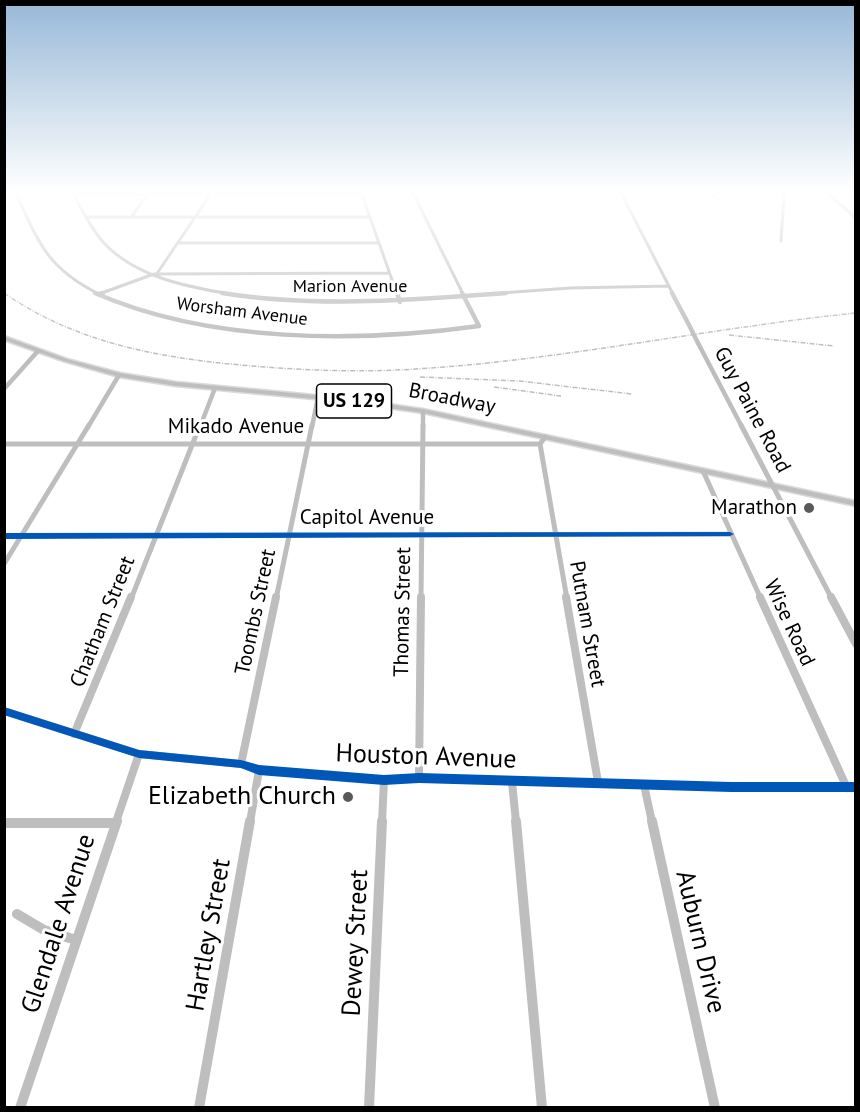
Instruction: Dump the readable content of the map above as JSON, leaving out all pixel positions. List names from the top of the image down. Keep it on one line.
{"streets":{"main road":["Broadway","US 129"],"street":["Marion Avenue","Worsham Avenue","Guy Paine Road","Mikado Avenue","Capitol Avenue","Toombs Street","Thomas Street","Chatham Street","Wise Road","Putnam Street","Houston Avenue","Glendale Avenue","Hartley Street","Auburn Drive","Dewey Street"]},"crossings":[["Marion Avenue","Worsham Avenue"],["Marion Avenue","Guy Paine Road"],["Broadway","Guy Paine Road"],["Broadway","Toombs Street"],["Broadway","Thomas Street"],["Broadway","Chatham Street"],["Broadway","Wise Road"],["Mikado Avenue","Toombs Street"],["Mikado Avenue","Thomas Street"],["Mikado Avenue","Chatham Street"],["Mikado Avenue","Putnam Street"],["Capitol Avenue","Toombs Street"],["Capitol Avenue","Thomas Street"],["Capitol Avenue","Chatham Street"],["Capitol Avenue","Wise Road"],["Capitol Avenue","Putnam Street"],["Toombs Street","Houston Avenue"],["Thomas Street","Houston Avenue"],["Chatham Street","Houston Avenue"],["Wise Road","Houston Avenue"],["Putnam Street","Houston Avenue"],["Houston Avenue","Glendale Avenue"],["Houston Avenue","Hartley Street"],["Houston Avenue","Auburn Drive"],["Houston Avenue","Dewey Street"]],"places":["Marathon","Elizabeth Church"]}
